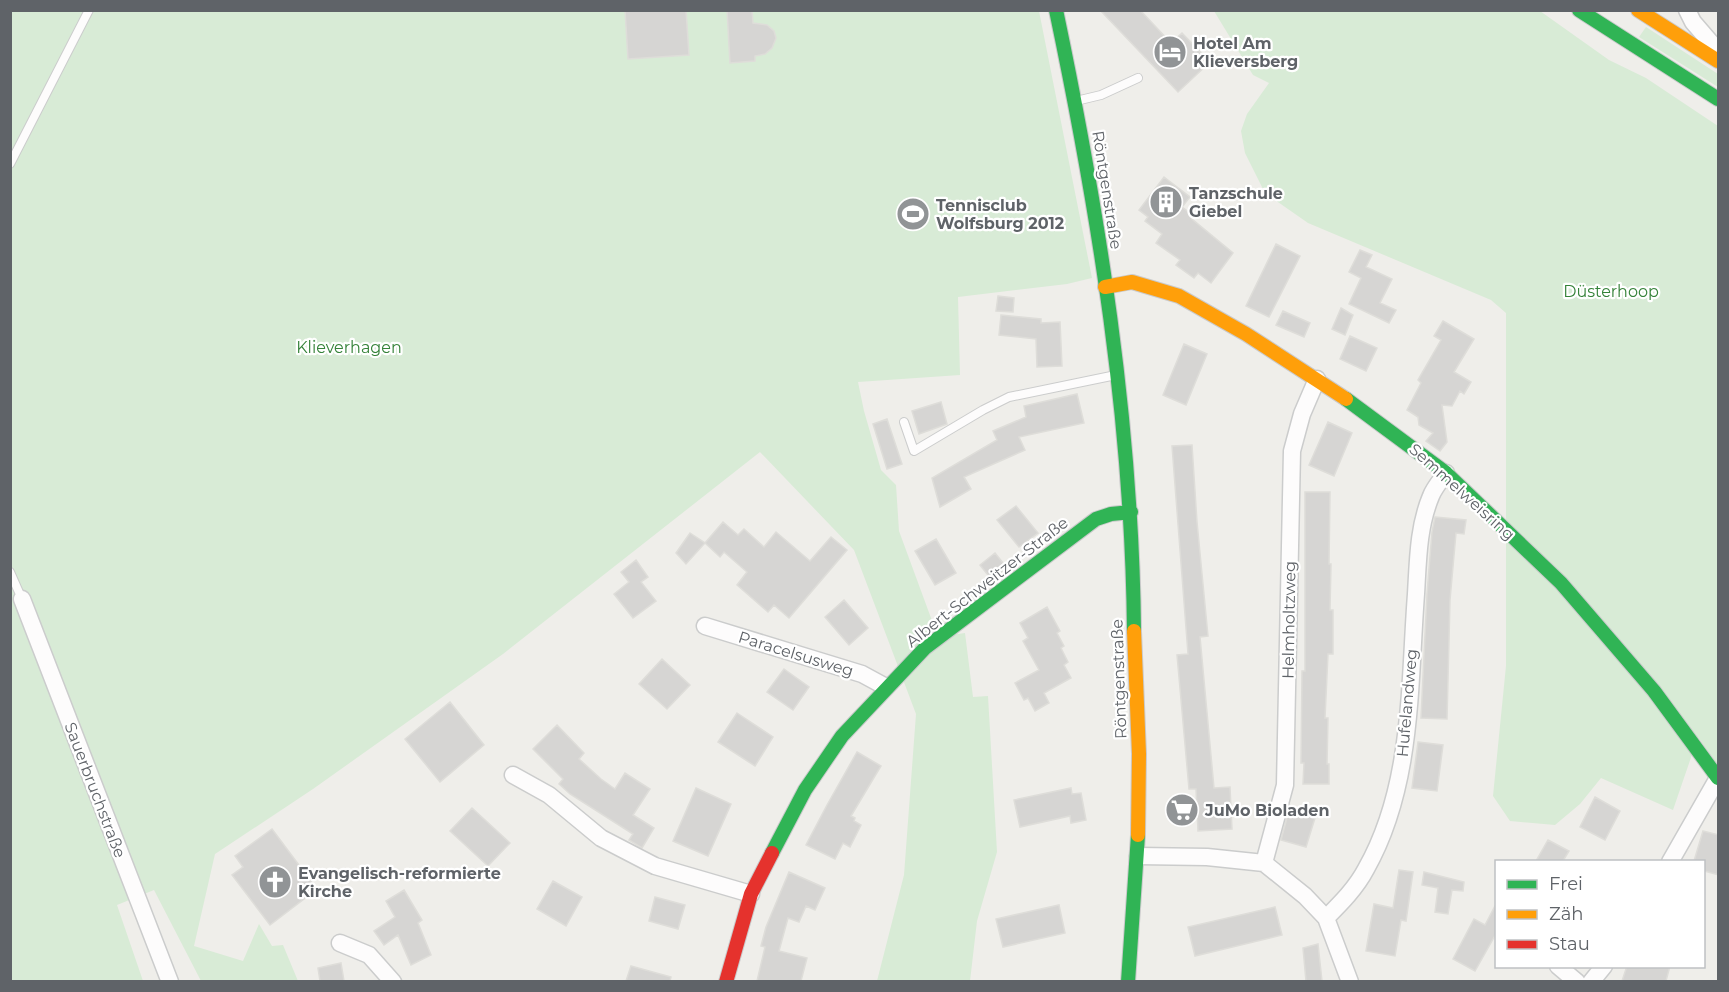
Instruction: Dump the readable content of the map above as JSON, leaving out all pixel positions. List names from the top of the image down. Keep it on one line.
{"streets":{"street":["Röntgenstraße","Semmelweisring","Albert-Schweitzer-Straße","Helmholtzweg","Paracelsusweg","Hufelandweg","Sauerbruchstraße"]},"crossings":[["Röntgenstraße","Semmelweisring"],["Röntgenstraße","Albert-Schweitzer-Straße"],["Semmelweisring","Helmholtzweg"],["Semmelweisring","Hufelandweg"],["Albert-Schweitzer-Straße","Paracelsusweg"]],"parks":["Düsterhoop","Klieverhagen"],"places":{"hotel":["Hotel Am Klieversberg"],"building":["Tanzschule Giebel"],"sports":["Tennisclub Wolfsburg 2012"],"supermarket":["JuMo Bioladen"],"church":["Evangelisch-reformierte Kirche"]},"legend":["Frei","Zäh","Stau"]}
